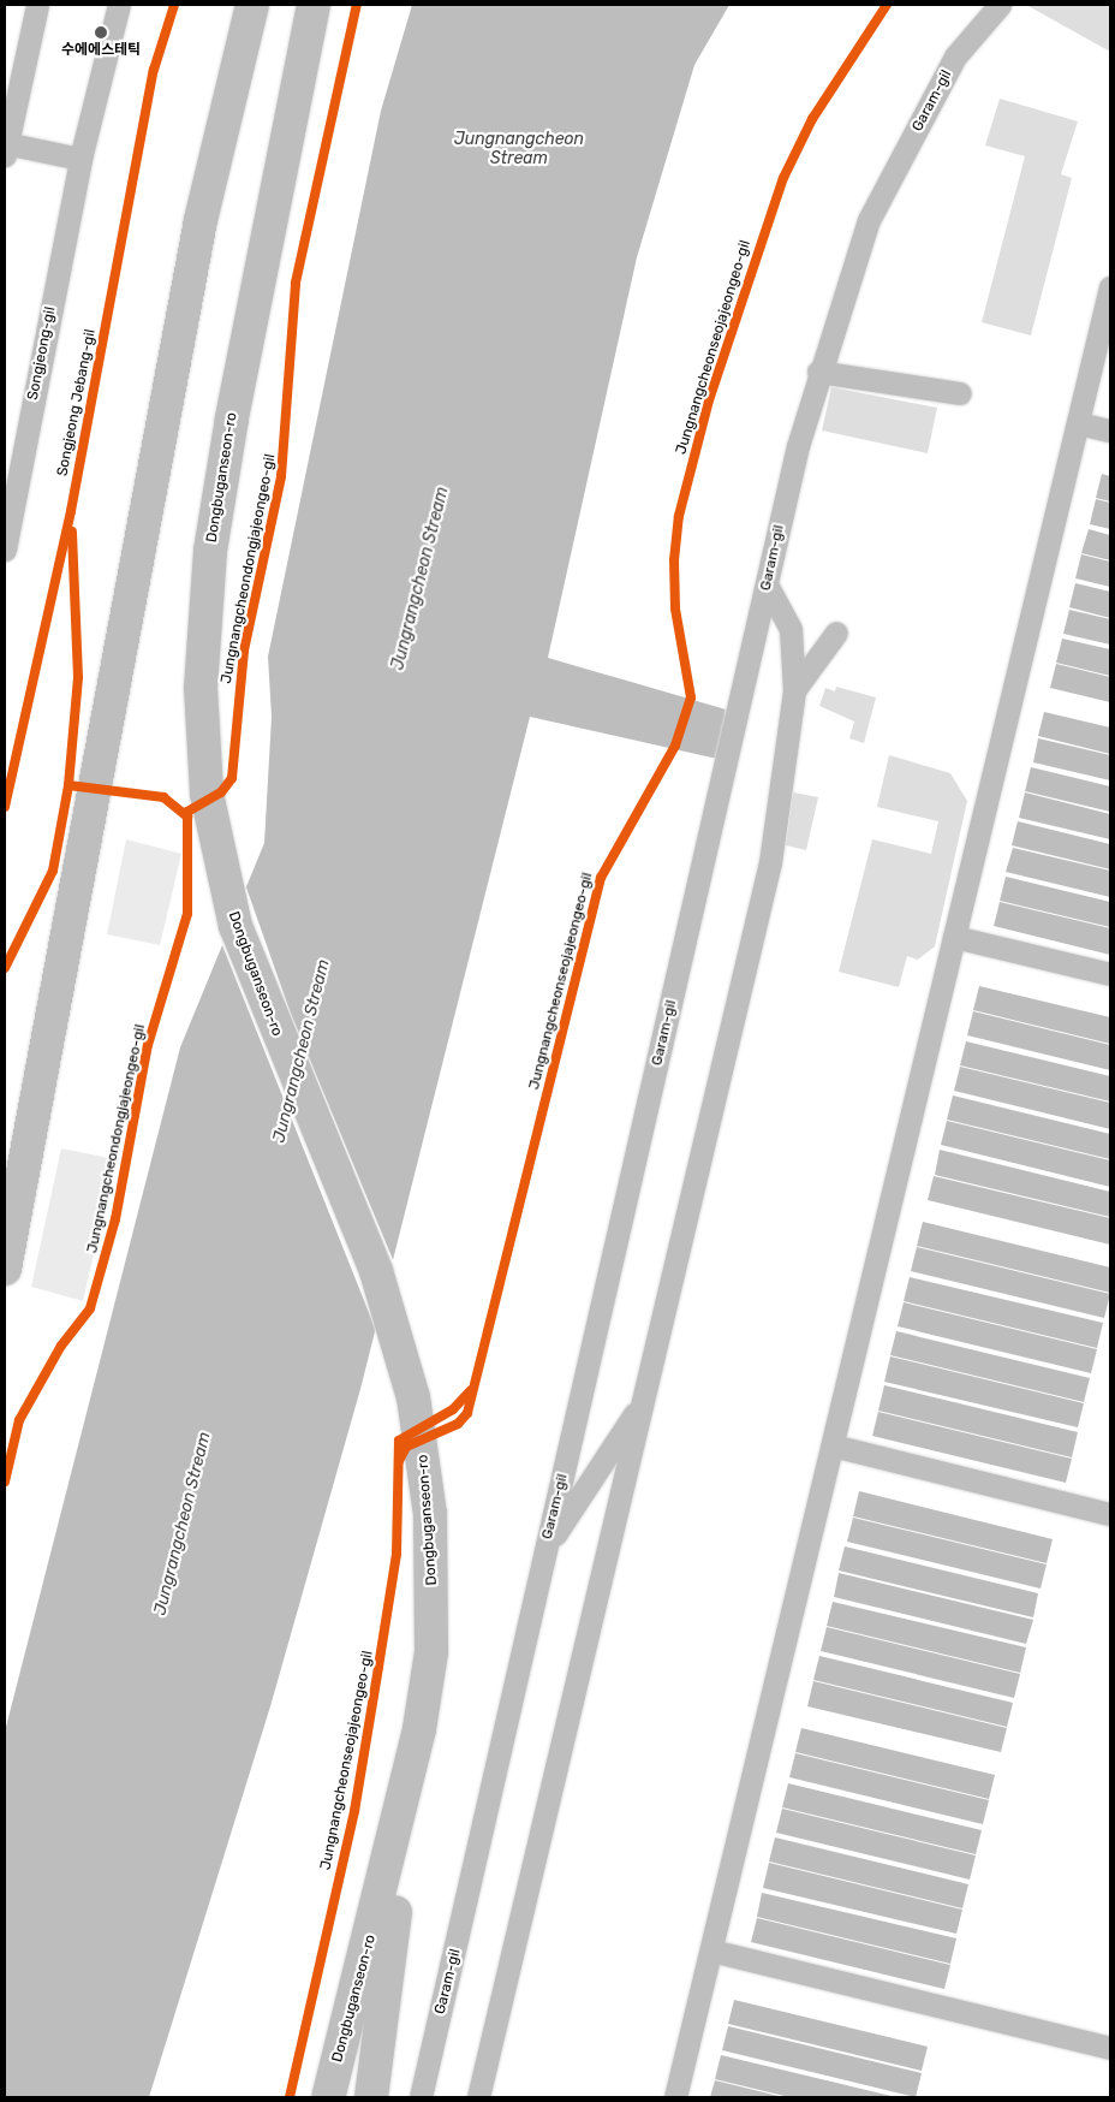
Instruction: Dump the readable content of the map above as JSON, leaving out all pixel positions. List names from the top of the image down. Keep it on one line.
{"streets":{"highway":["Dongbuganseon-ro"],"street":["Garam-gil","Songjeong-gil"],"cycle path":["Jungnangcheonseojajeongeo-gil","Songjeong Jebang-gil","Jungnangcheondongjajeongeo-gil"]},"water":["Jungnangcheon Stream","Jungrangcheon Stream"],"places":["수에에스테틱"]}
